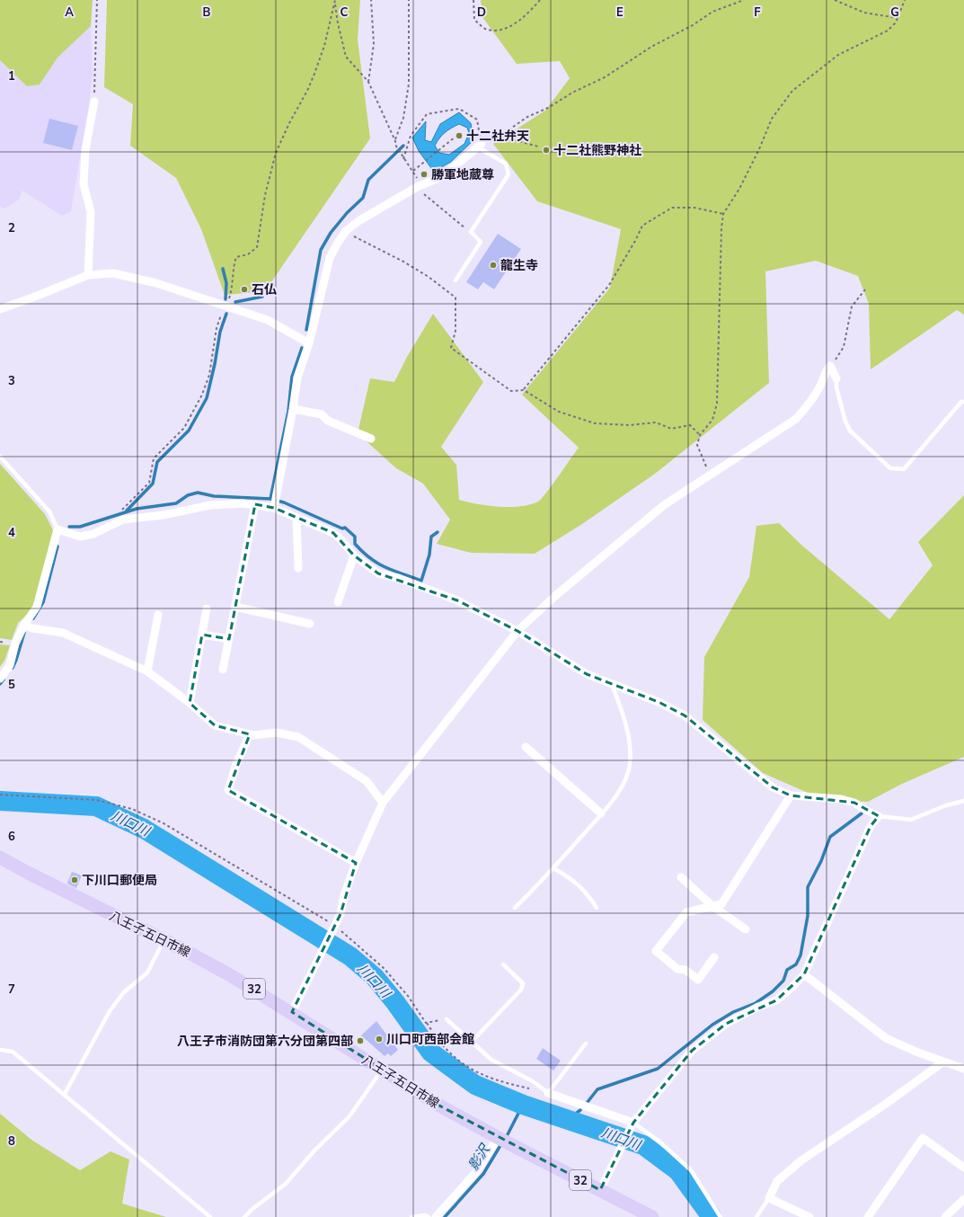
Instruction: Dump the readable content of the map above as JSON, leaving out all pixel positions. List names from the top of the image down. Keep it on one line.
{"streets":{"main road":["八王子五日市線","32"]},"water":["川口川","影沢"],"places":["十二社弁天","十二社熊野神社","勝軍地蔵尊","龍生寺","石仏","下川口郵便局","川口町西部会館","八王子市消防団第六分団第四部"],"grid":{"columns":["A","B","C","D","E","F","G"],"rows":["1","2","3","4","5","6","7","8"]}}
